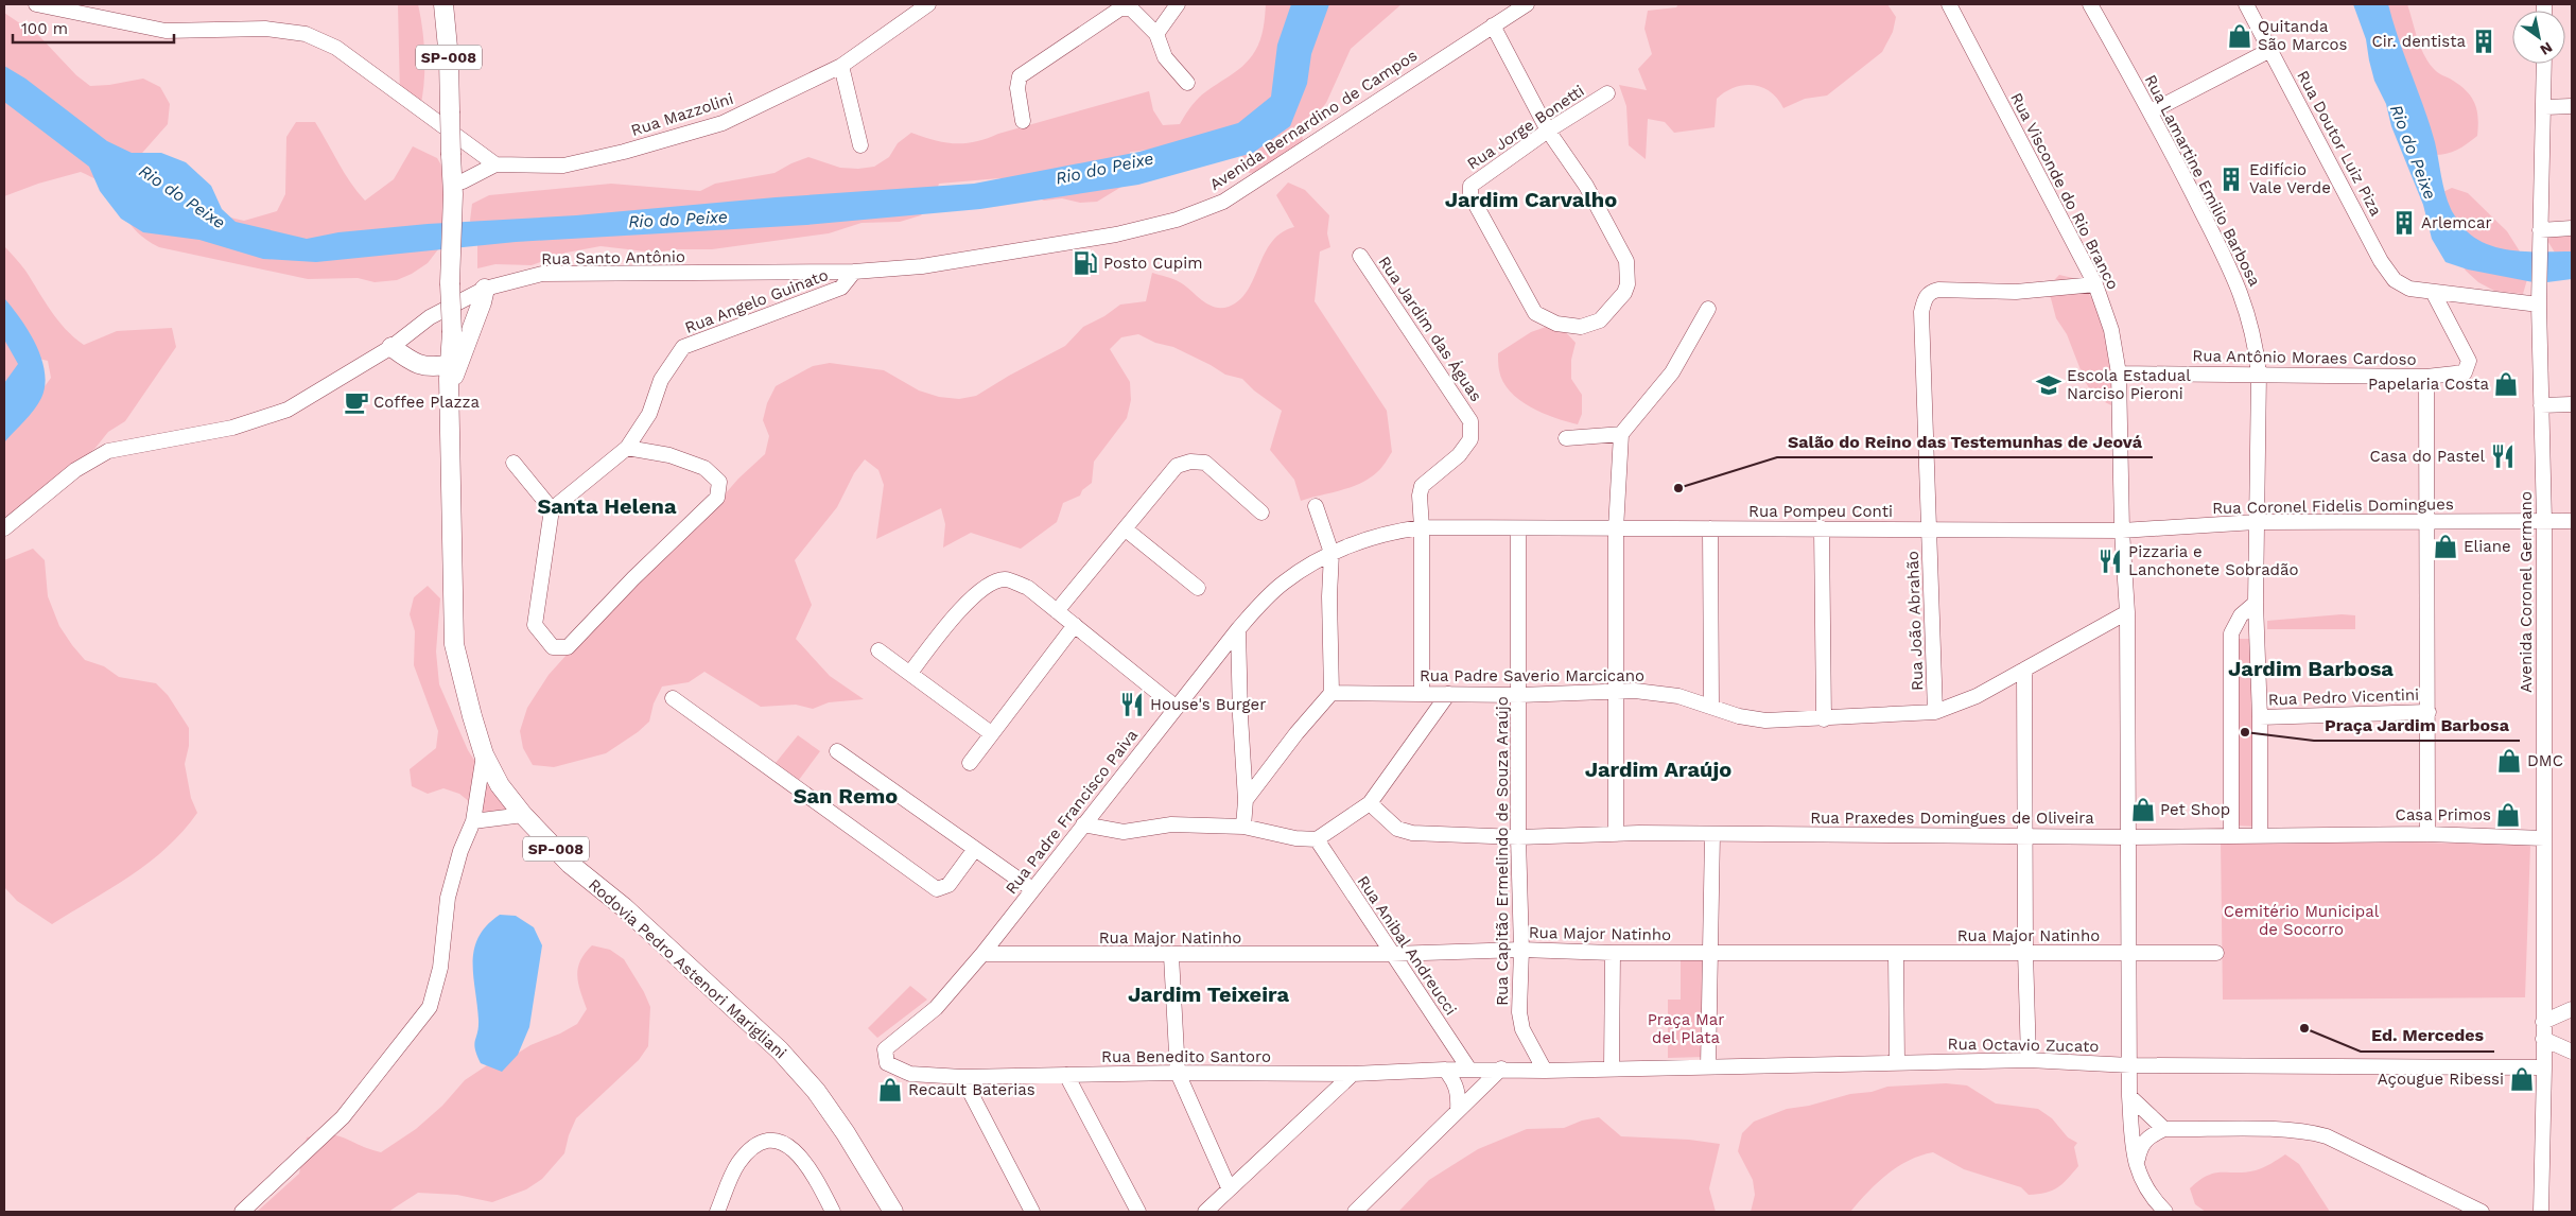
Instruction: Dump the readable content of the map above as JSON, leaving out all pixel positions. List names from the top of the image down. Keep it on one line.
{"streets":{"main road":["SP-008","Rodovia Pedro Astenori Marigliani"],"street":["Rua Mazzolini","Avenida Bernardino de Campos","Rua Jorge Bonetti","Rua Doutor Luiz Piza","Rua Lamartine Emilio Barbosa","Rua Visconde do Rio Branco","Rua Santo Antônio","Rua Angelo Guinato","Rua Jardim das Águas","Rua Antônio Moraes Cardoso","Rua Coronel Fidelis Domingues","Rua Pompeu Conti","Avenida Coronel Germano","Rua João Abrahão","Rua Padre Saverio Marcicano","Rua Pedro Vicentini","Rua Padre Francisco Paiva","Rua Praxedes Domingues de Oliveira","Rua Capitão Ermelindo de Souza Araújo","Rua Major Natinho","Rua Anibal Andreucci","Rua Octavio Zucato","Rua Benedito Santoro"]},"crossings":[["Rua Mazzolini","Rodovia Pedro Astenori Marigliani"],["Avenida Bernardino de Campos","Rua Santo Antônio"],["Avenida Bernardino de Campos","Rua Angelo Guinato"],["Rua Doutor Luiz Piza","Rua Antônio Moraes Cardoso"],["Rua Doutor Luiz Piza","Avenida Coronel Germano"],["Rua Lamartine Emilio Barbosa","Rua Antônio Moraes Cardoso"],["Rua Lamartine Emilio Barbosa","Rua Coronel Fidelis Domingues"],["Rua Lamartine Emilio Barbosa","Rua Pedro Vicentini"],["Rua Lamartine Emilio Barbosa","Rua Praxedes Domingues de Oliveira"],["Rua Visconde do Rio Branco","Rua Antônio Moraes Cardoso"],["Rua Visconde do Rio Branco","Rua Coronel Fidelis Domingues"],["Rua Visconde do Rio Branco","Rua Pompeu Conti"],["Rua Visconde do Rio Branco","Rua João Abrahão"],["Rua Visconde do Rio Branco","Rua Padre Saverio Marcicano"],["Rua Visconde do Rio Branco","Rua Praxedes Domingues de Oliveira"],["Rua Visconde do Rio Branco","Rua Major Natinho"],["Rua Visconde do Rio Branco","Rua Octavio Zucato"],["Rua Santo Antônio","Rua Angelo Guinato"],["Rua Jardim das Águas","Rua Padre Francisco Paiva"],["Rua Coronel Fidelis Domingues","Rua Pompeu Conti"],["Rua Coronel Fidelis Domingues","Avenida Coronel Germano"],["Rua Pompeu Conti","Rua João Abrahão"],["Rua Pompeu Conti","Rua Padre Francisco Paiva"],["Rua Pompeu Conti","Rua Capitão Ermelindo de Souza Araújo"],["Avenida Coronel Germano","Rua Praxedes Domingues de Oliveira"],["Avenida Coronel Germano","Rua Octavio Zucato"],["Rua João Abrahão","Rua Padre Saverio Marcicano"],["Rua Padre Saverio Marcicano","Rua Capitão Ermelindo de Souza Araújo"],["Rua Padre Francisco Paiva","Rua Capitão Ermelindo de Souza Araújo"],["Rua Padre Francisco Paiva","Rua Major Natinho"],["Rua Padre Francisco Paiva","Rua Benedito Santoro"],["Rua Praxedes Domingues de Oliveira","Rua Capitão Ermelindo de Souza Araújo"],["Rua Capitão Ermelindo de Souza Araújo","Rua Major Natinho"],["Rua Capitão Ermelindo de Souza Araújo","Rua Octavio Zucato"],["Rua Major Natinho","Rua Anibal Andreucci"],["Rua Anibal Andreucci","Rua Benedito Santoro"],["Rua Octavio Zucato","Rua Benedito Santoro"]],"districts":["Jardim Carvalho","Santa Helena","Jardim Barbosa","Jardim Araújo","San Remo","Jardim Teixeira"],"water":["Rio do Peixe"],"parks":["Cemitério Municipal de Socorro","Praça Mar del Plata"],"places":{"shop":["Quitanda São Marcos","Papelaria Costa","Eliane","DMC","Pet Shop","Casa Primos","Açougue Ribessi","Recault Baterias"],"building":["Cir. dentista","Edifício Vale Verde","Arlemcar"],"fuel station":["Posto Cupim"],"school or university":["Escola Estadual Narciso Pieroni"],"cafe":["Coffee Plazza"],"restaurant":["Casa do Pastel","Pizzaria e Lanchonete Sobradão","House's Burger"],"other":["Salão do Reino das Testemunhas de Jeová","Praça Jardim Barbosa","Ed. Mercedes"]},"scale_bar":"100 m","north":"bottom right"}
